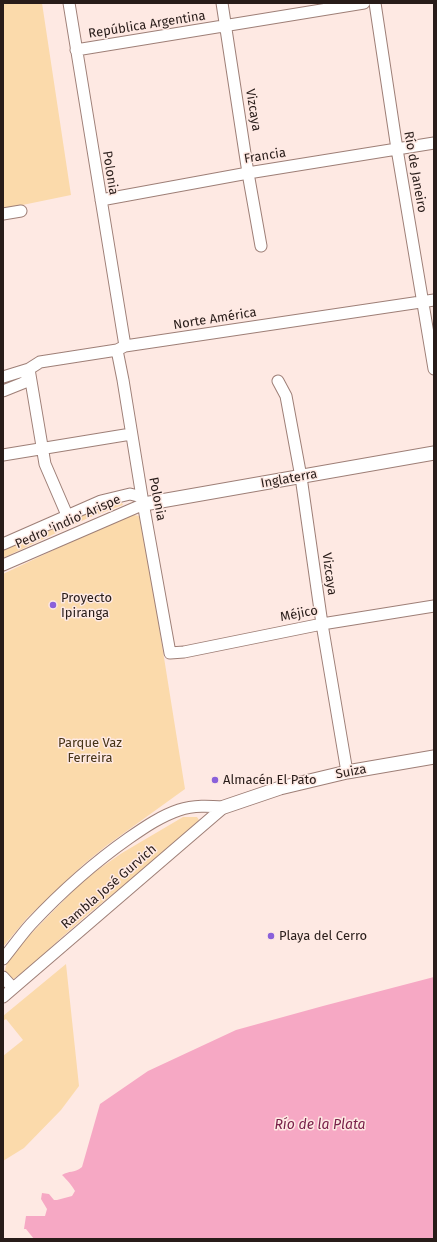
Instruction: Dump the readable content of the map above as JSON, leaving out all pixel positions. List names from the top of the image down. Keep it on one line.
{"streets":{"street":["República Argentina","Vizcaya","Francia","Río de Janeiro","Polonia","Norte América","Inglaterra","Pedro 'indio' Arispe","Méjico","Suiza","Rambla José Gurvich"]},"crossings":[["República Argentina","Vizcaya"],["República Argentina","Polonia"],["Vizcaya","Francia"],["Vizcaya","Inglaterra"],["Vizcaya","Méjico"],["Vizcaya","Suiza"],["Francia","Río de Janeiro"],["Francia","Polonia"],["Río de Janeiro","Norte América"],["Polonia","Norte América"],["Polonia","Inglaterra"],["Polonia","Pedro 'indio' Arispe"],["Polonia","Méjico"],["Inglaterra","Pedro 'indio' Arispe"],["Suiza","Rambla José Gurvich"]],"water":["Río de la Plata"],"parks":["Parque Vaz Ferreira"],"places":["Proyecto Ipiranga","Almacén El Pato","Playa del Cerro"]}
